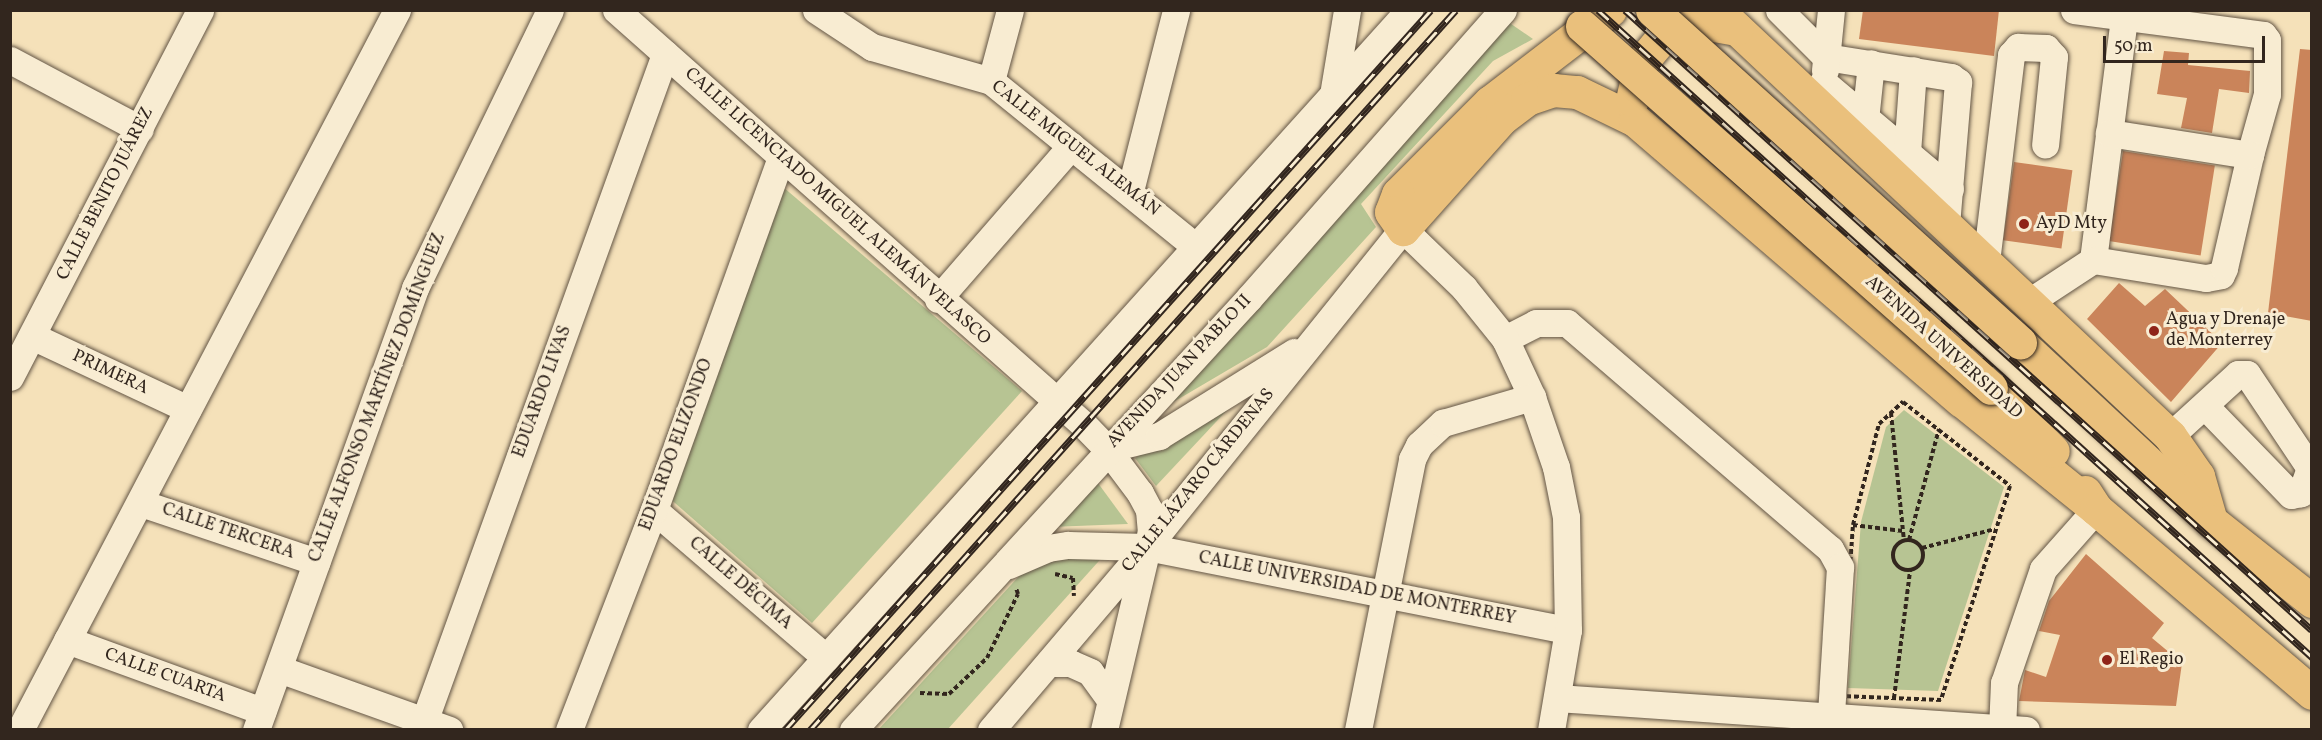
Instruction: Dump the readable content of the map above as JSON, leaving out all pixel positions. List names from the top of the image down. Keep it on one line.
{"streets":{"highway":["AVENIDA UNIVERSIDAD"],"street":["CALLE MIGUEL ALEMÁN","CALLE BENITO JUÁREZ","CALLE LICENCIADO MIGUEL ALEMÁN VELASCO","AVENIDA JUAN PABLO II","PRIMERA","EDUARDO LIVAS","CALLE ALFONSO MARTÍNEZ DOMÍNGUEZ","EDUARDO ELIZONDO","CALLE LÁZARO CÁRDENAS","CALLE TERCERA","CALLE DÉCIMA","CALLE UNIVERSIDAD DE MONTERREY","CALLE CUARTA"]},"crossings":[["CALLE BENITO JUÁREZ","PRIMERA"],["CALLE LICENCIADO MIGUEL ALEMÁN VELASCO","AVENIDA JUAN PABLO II"],["CALLE LICENCIADO MIGUEL ALEMÁN VELASCO","EDUARDO LIVAS"],["CALLE LICENCIADO MIGUEL ALEMÁN VELASCO","EDUARDO ELIZONDO"],["CALLE LICENCIADO MIGUEL ALEMÁN VELASCO","CALLE LÁZARO CÁRDENAS"],["CALLE LICENCIADO MIGUEL ALEMÁN VELASCO","CALLE UNIVERSIDAD DE MONTERREY"],["AVENIDA JUAN PABLO II","CALLE UNIVERSIDAD DE MONTERREY"],["CALLE ALFONSO MARTÍNEZ DOMÍNGUEZ","CALLE TERCERA"],["CALLE ALFONSO MARTÍNEZ DOMÍNGUEZ","CALLE CUARTA"],["EDUARDO ELIZONDO","CALLE DÉCIMA"],["CALLE LÁZARO CÁRDENAS","CALLE UNIVERSIDAD DE MONTERREY"]],"places":["AyD Mty","Agua y Drenaje de Monterrey","El Regio"],"scale_bar":"50 m"}
